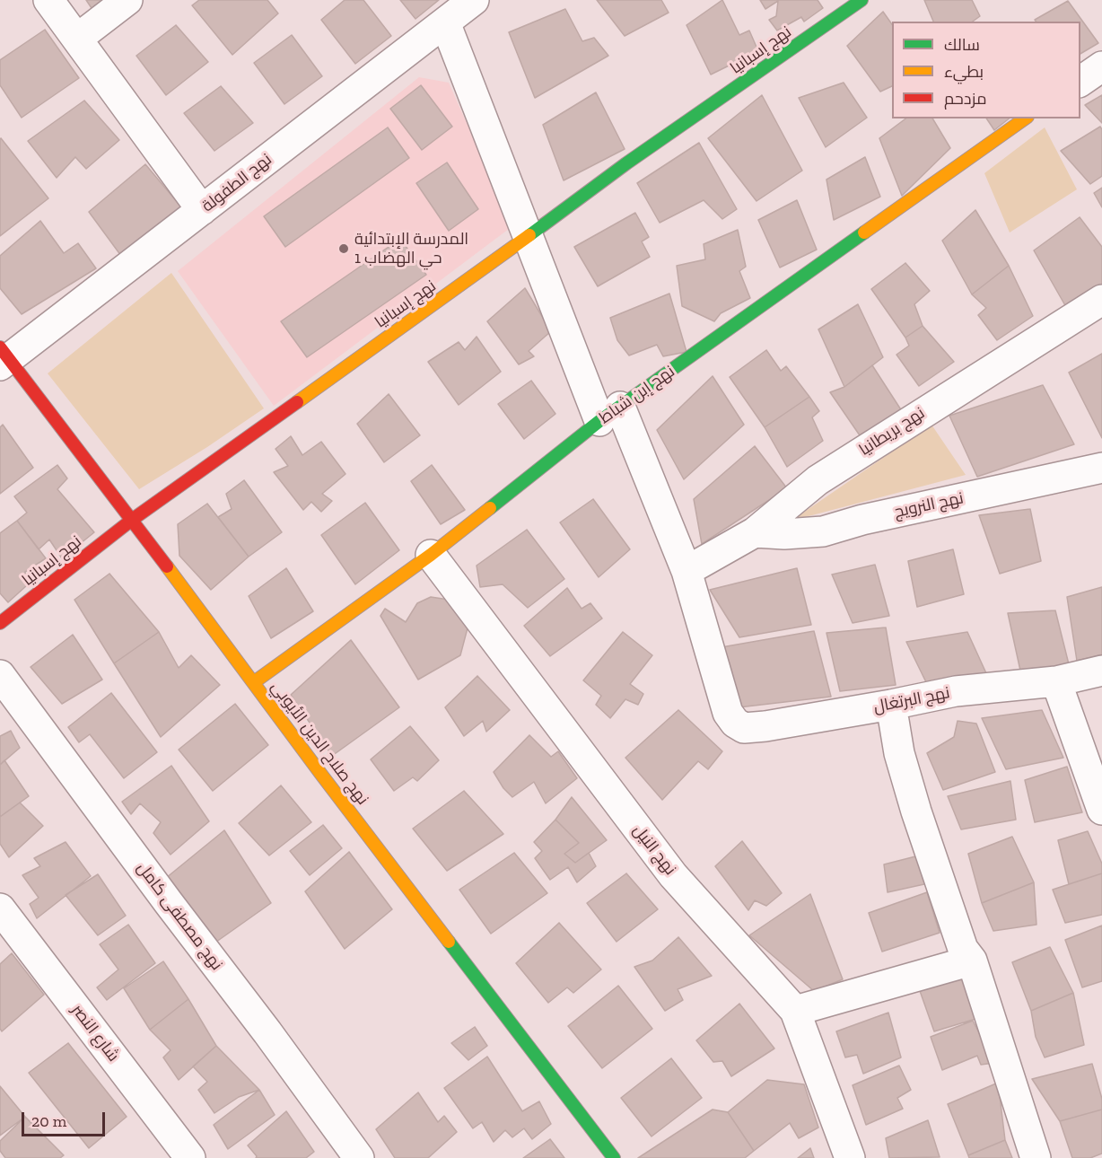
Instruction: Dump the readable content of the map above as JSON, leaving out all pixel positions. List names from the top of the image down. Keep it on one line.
{"streets":{"street":["نهج إسبانيا","نهج الطفولة","نهج إبن شباط","نهج بريطانيا","نهج النرويج","نهج البرتغال","نهج صلاح الدين الأيوبي","نهج النيل","نهج مصطفى كامل","شارع النصر"]},"crossings":[["نهج إسبانيا","نهج صلاح الدين الأيوبي"],["نهج الطفولة","نهج صلاح الدين الأيوبي"],["نهج إبن شباط","نهج صلاح الدين الأيوبي"],["نهج إبن شباط","نهج النيل"],["نهج بريطانيا","نهج النرويج"],["نهج بريطانيا","نهج البرتغال"]],"places":["المدرسة الإبتدائية حي الهضاب 1"],"legend":["سالك","بطيء","مزدحم"],"scale_bar":"20 m"}
